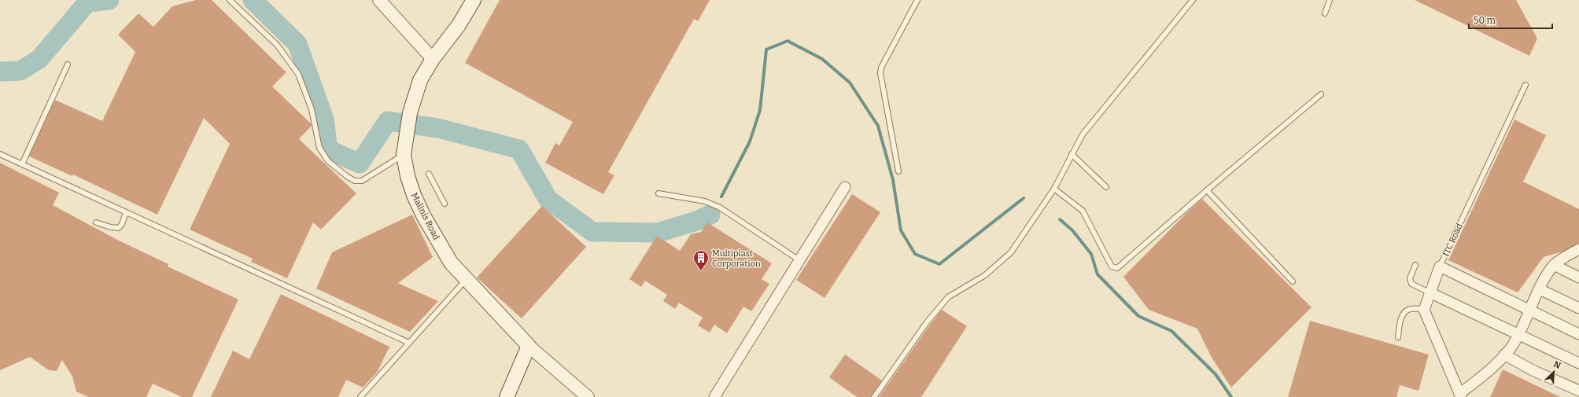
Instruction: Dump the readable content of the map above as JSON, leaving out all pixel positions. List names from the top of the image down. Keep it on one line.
{"streets":{"main road":["Malinis Road"],"street":["ITC Road"]},"places":{"building":["Multiplast Corporation"]},"scale_bar":"50 m","north":"top right"}
